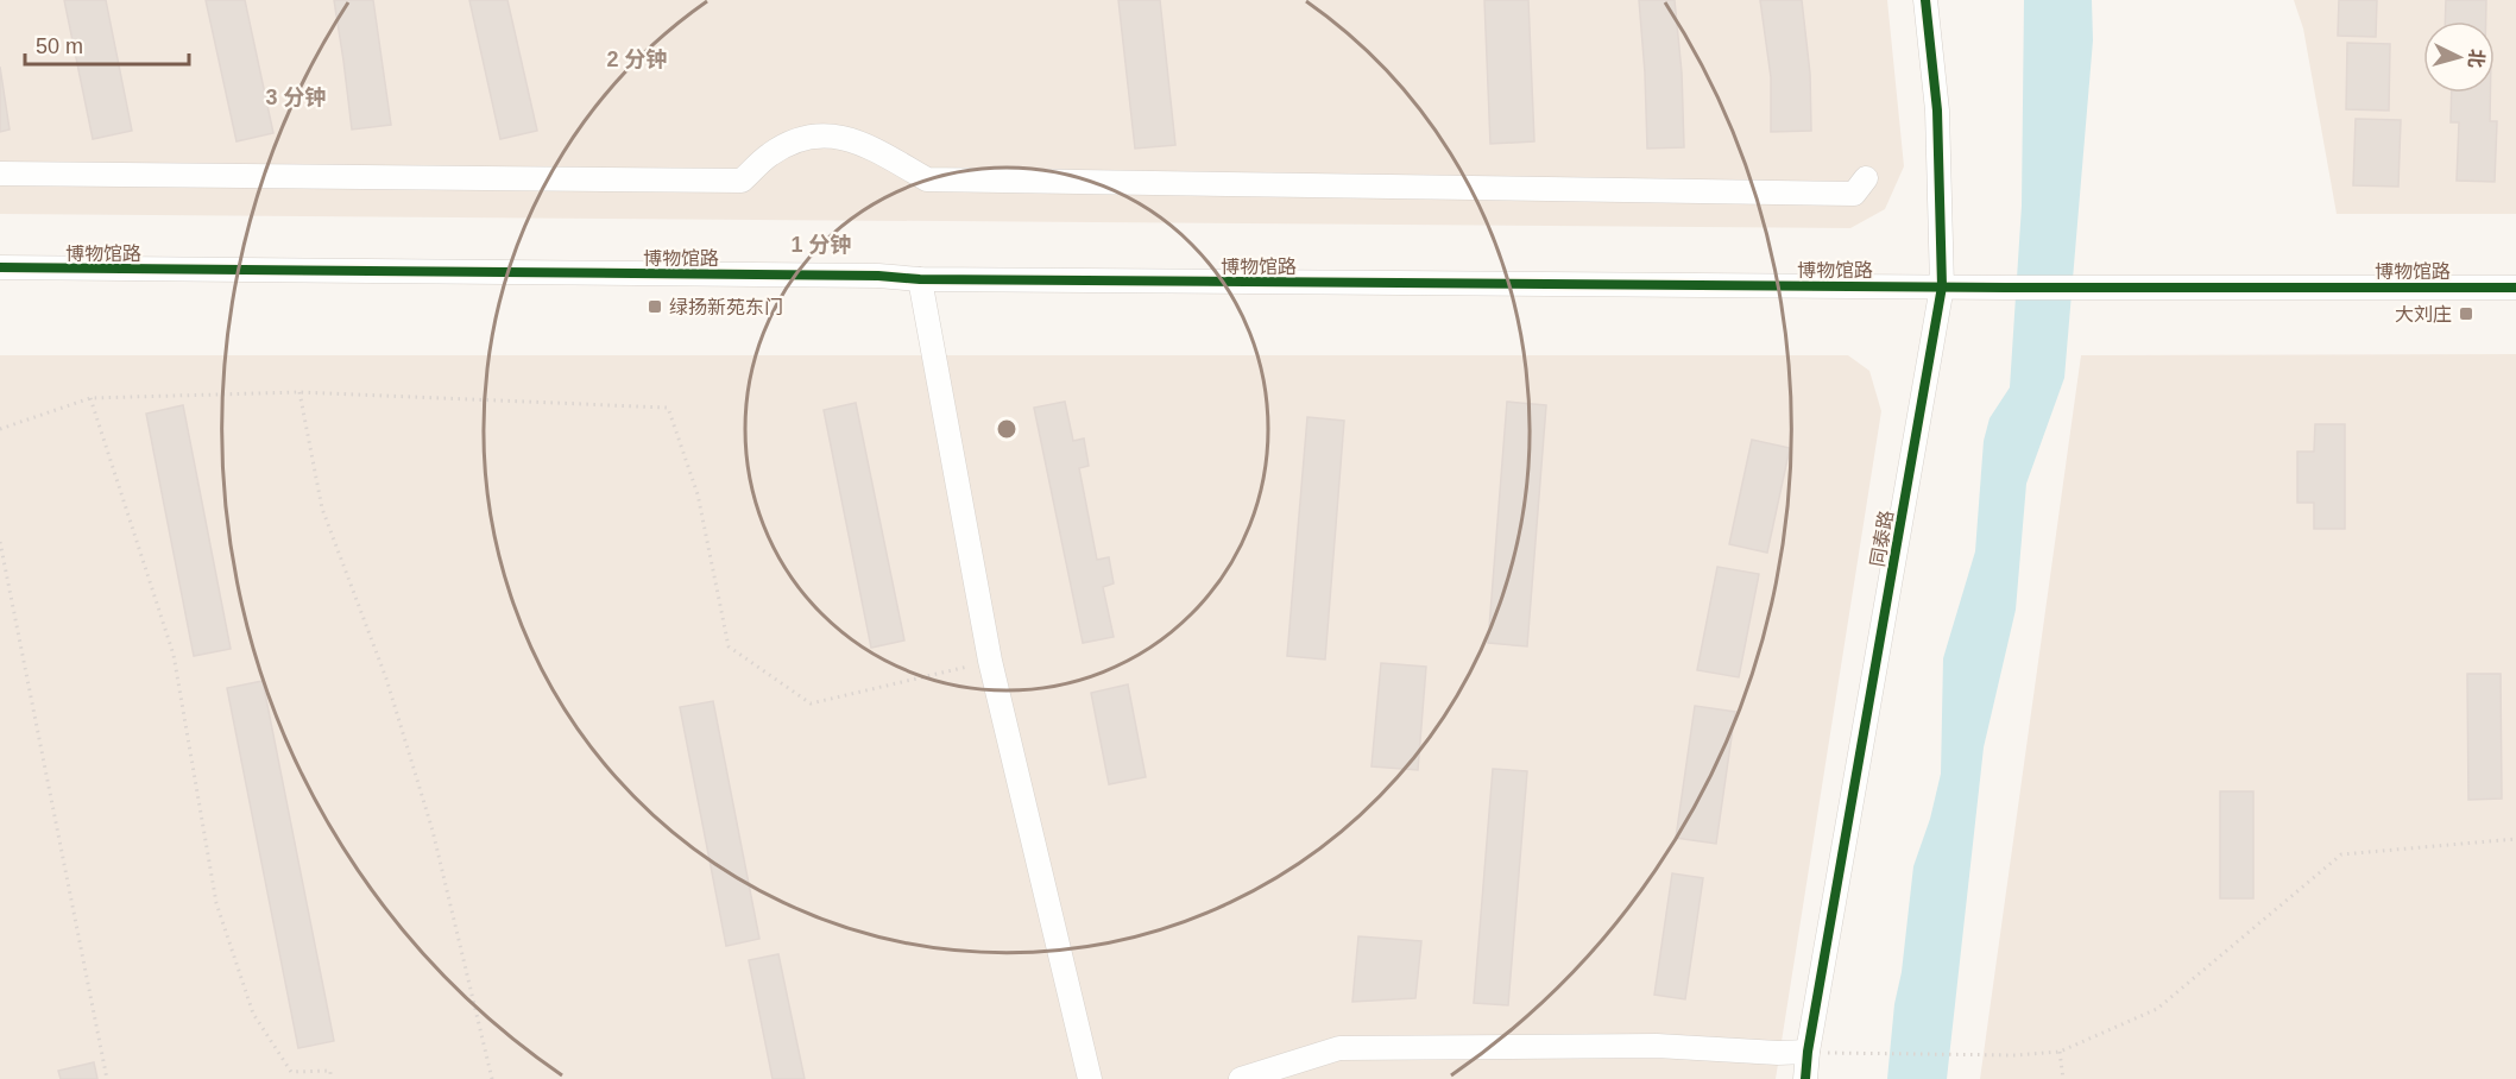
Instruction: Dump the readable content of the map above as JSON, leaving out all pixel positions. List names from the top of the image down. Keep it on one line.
{"streets":{"street":["博物馆路","同泰路"]},"crossings":[["博物馆路","同泰路"]],"places":{"transit":["绿扬新苑东门","大刘庄"]},"scale_bar":"50 m","north":"right","rings":["2 分钟","3 分钟","1 分钟"]}
